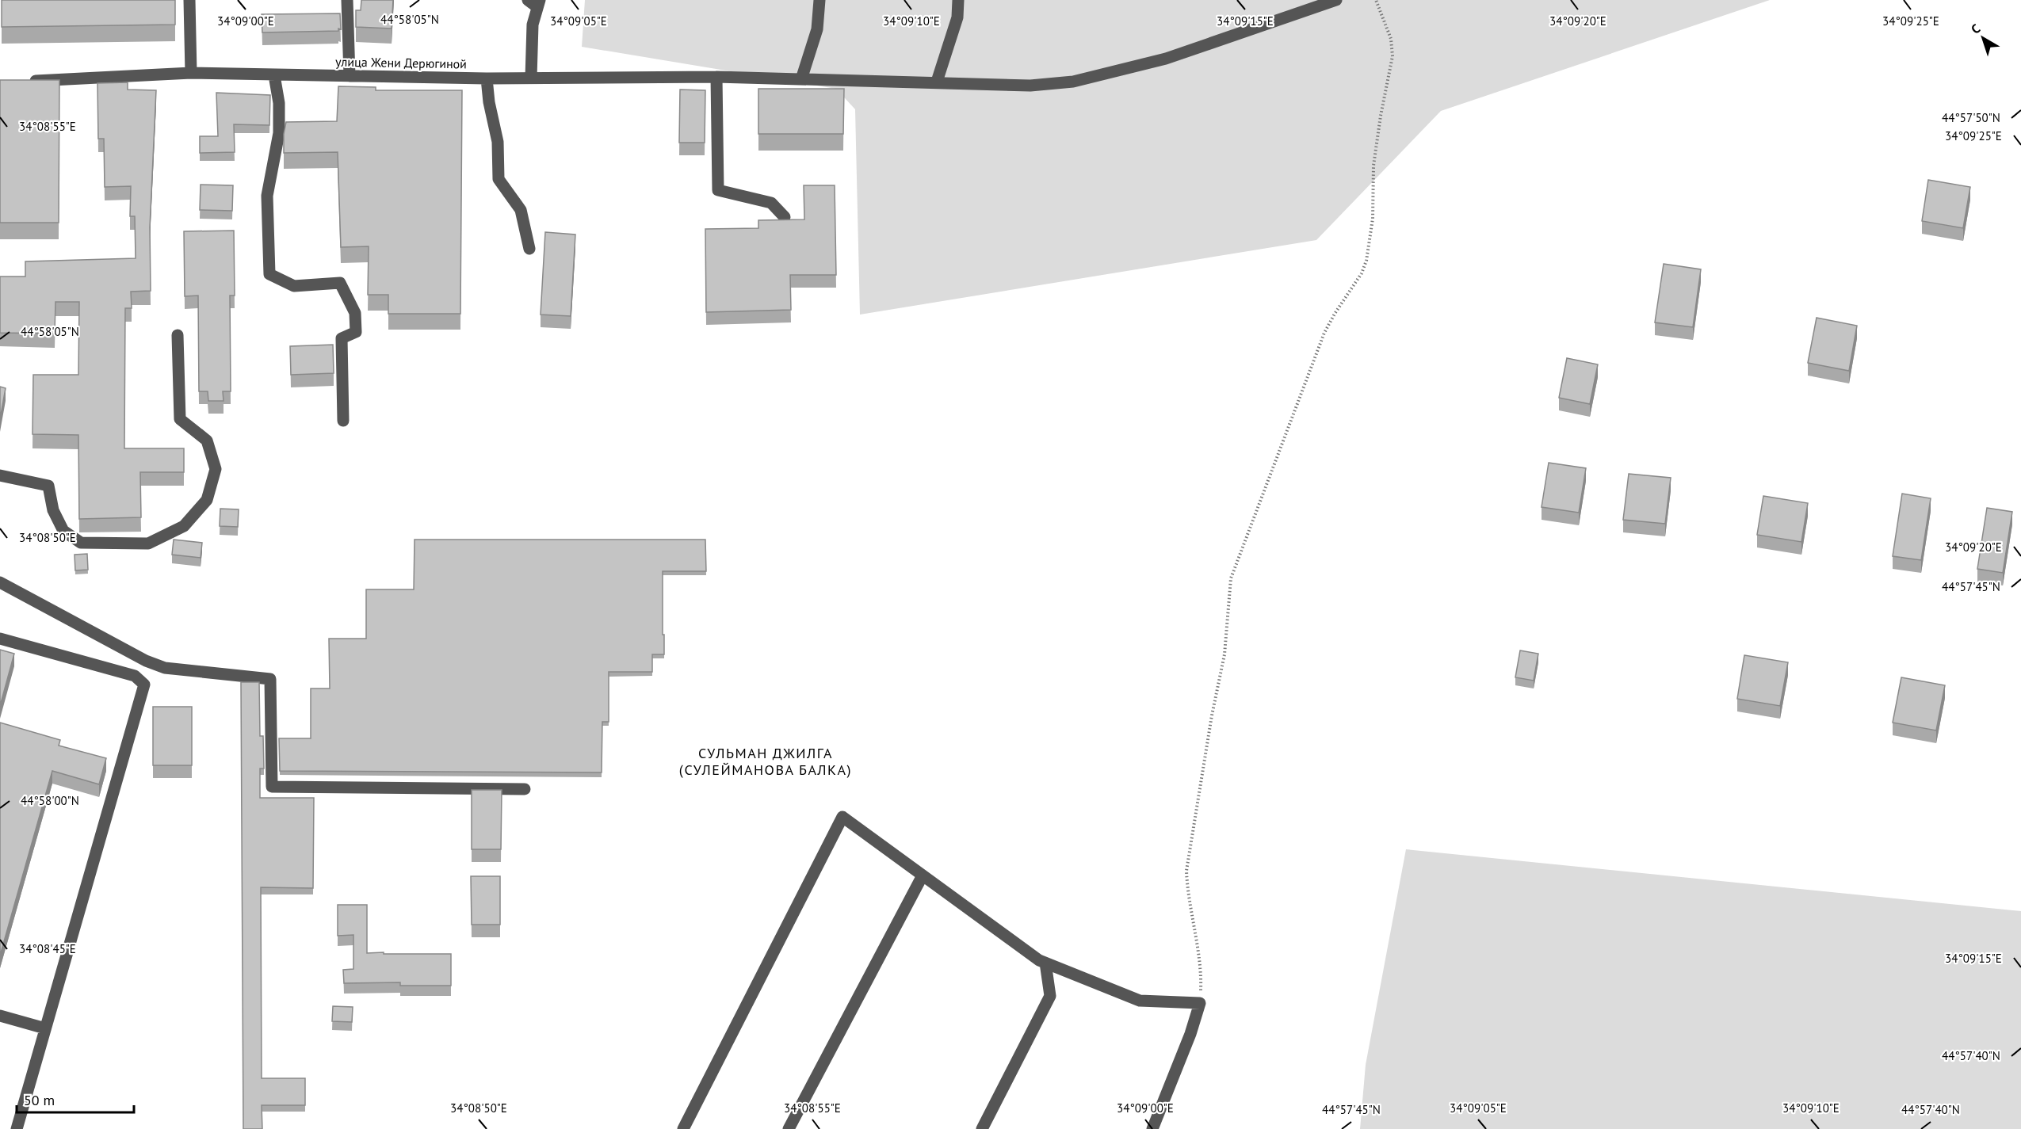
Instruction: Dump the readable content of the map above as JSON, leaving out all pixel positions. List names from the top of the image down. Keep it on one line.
{"streets":{"street":["улица Жени Дерюгиной"]},"districts":["СУЛЬМАН ДЖИЛГА (СУЛЕЙМАНОВА БАЛКА)"],"scale_bar":"50 m","north":"top left","coordinates":["44°58'05\"N","34°09'00\"E","34°09'20\"E","34°09'25\"E","34°09'05\"E","34°09'10\"E","34°09'15\"E","44°57'50\"N","34°08'55\"E","34°08'50\"E","44°57'45\"N","44°58'00\"N","34°08'45\"E","44°57'40\"N"]}
